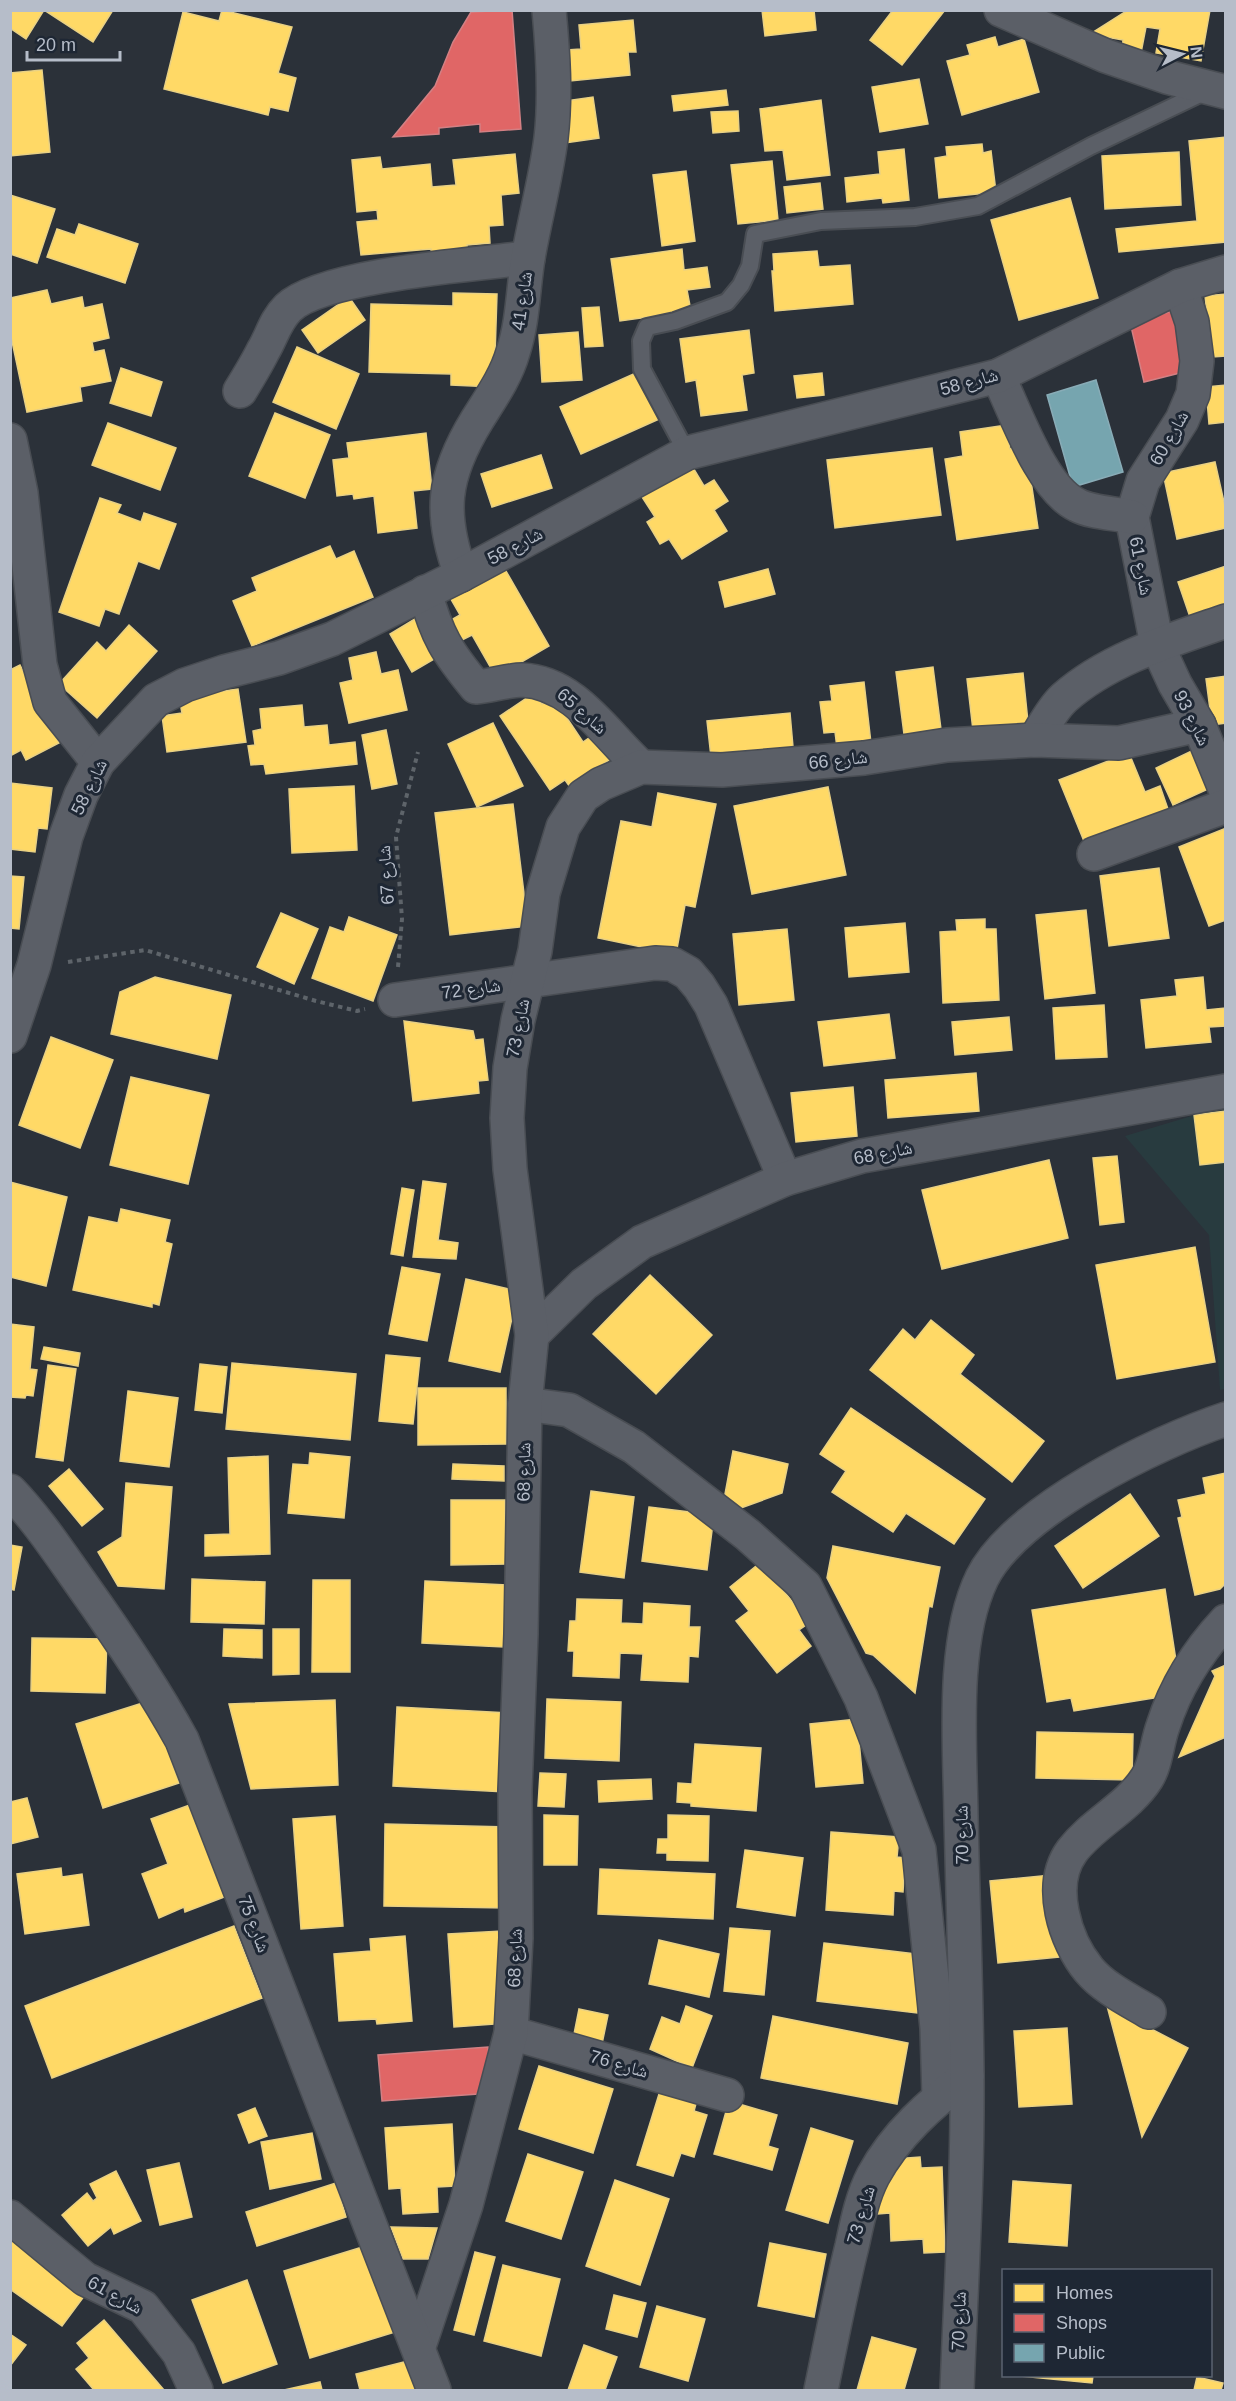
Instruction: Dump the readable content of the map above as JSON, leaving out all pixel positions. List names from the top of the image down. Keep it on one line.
{"streets":{"street":["شارع 41","شارع 58","شارع 60","شارع 61","شارع 65","شارع 93","شارع 66","شارع 72","شارع 73","شارع 68","شارع 70","شارع 75","شارع 76"],"path":["شارع 67"]},"crossings":[["شارع 41","شارع 58"],["شارع 58","شارع 60"],["شارع 58","شارع 61"],["شارع 58","شارع 65"],["شارع 60","شارع 61"],["شارع 61","شارع 93"],["شارع 65","شارع 66"],["شارع 65","شارع 73"],["شارع 93","شارع 66"],["شارع 66","شارع 73"],["شارع 67","شارع 72"],["شارع 72","شارع 73"],["شارع 72","شارع 68"],["شارع 73","شارع 68"],["شارع 73","شارع 70"],["شارع 68","شارع 75"],["شارع 68","شارع 76"]],"legend":["Homes","Shops","Public"],"scale_bar":"20 m","north":"right"}
